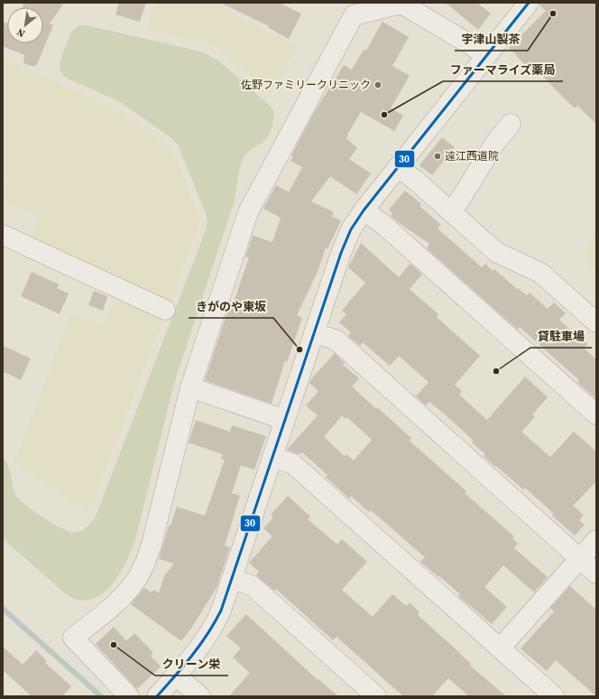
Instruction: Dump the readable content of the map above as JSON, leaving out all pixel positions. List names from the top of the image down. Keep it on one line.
{"places":["宇津山製茶","佐野ファミリークリニック","ファーマライズ薬局","遠江西道院","きがのや東坂","貸駐車場","クリーン栄"],"lines":["transit line 30"],"north":"bottom left"}
